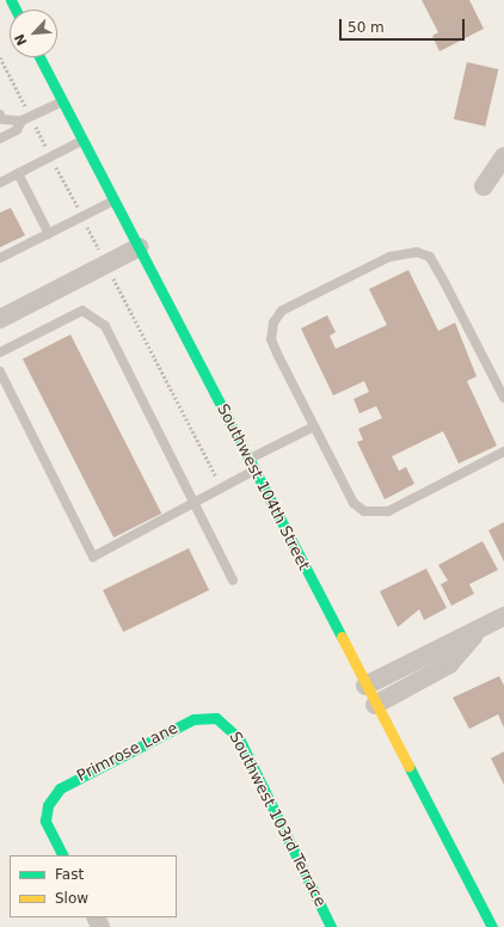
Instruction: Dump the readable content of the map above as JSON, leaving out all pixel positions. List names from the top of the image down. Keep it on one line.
{"streets":{"main road":["Southwest 104th Street","Primrose Lane","Southwest 103rd Terrace"]},"crossings":[["Primrose Lane","Southwest 103rd Terrace"]],"legend":["Fast","Slow"],"scale_bar":"50 m","north":"bottom left"}
